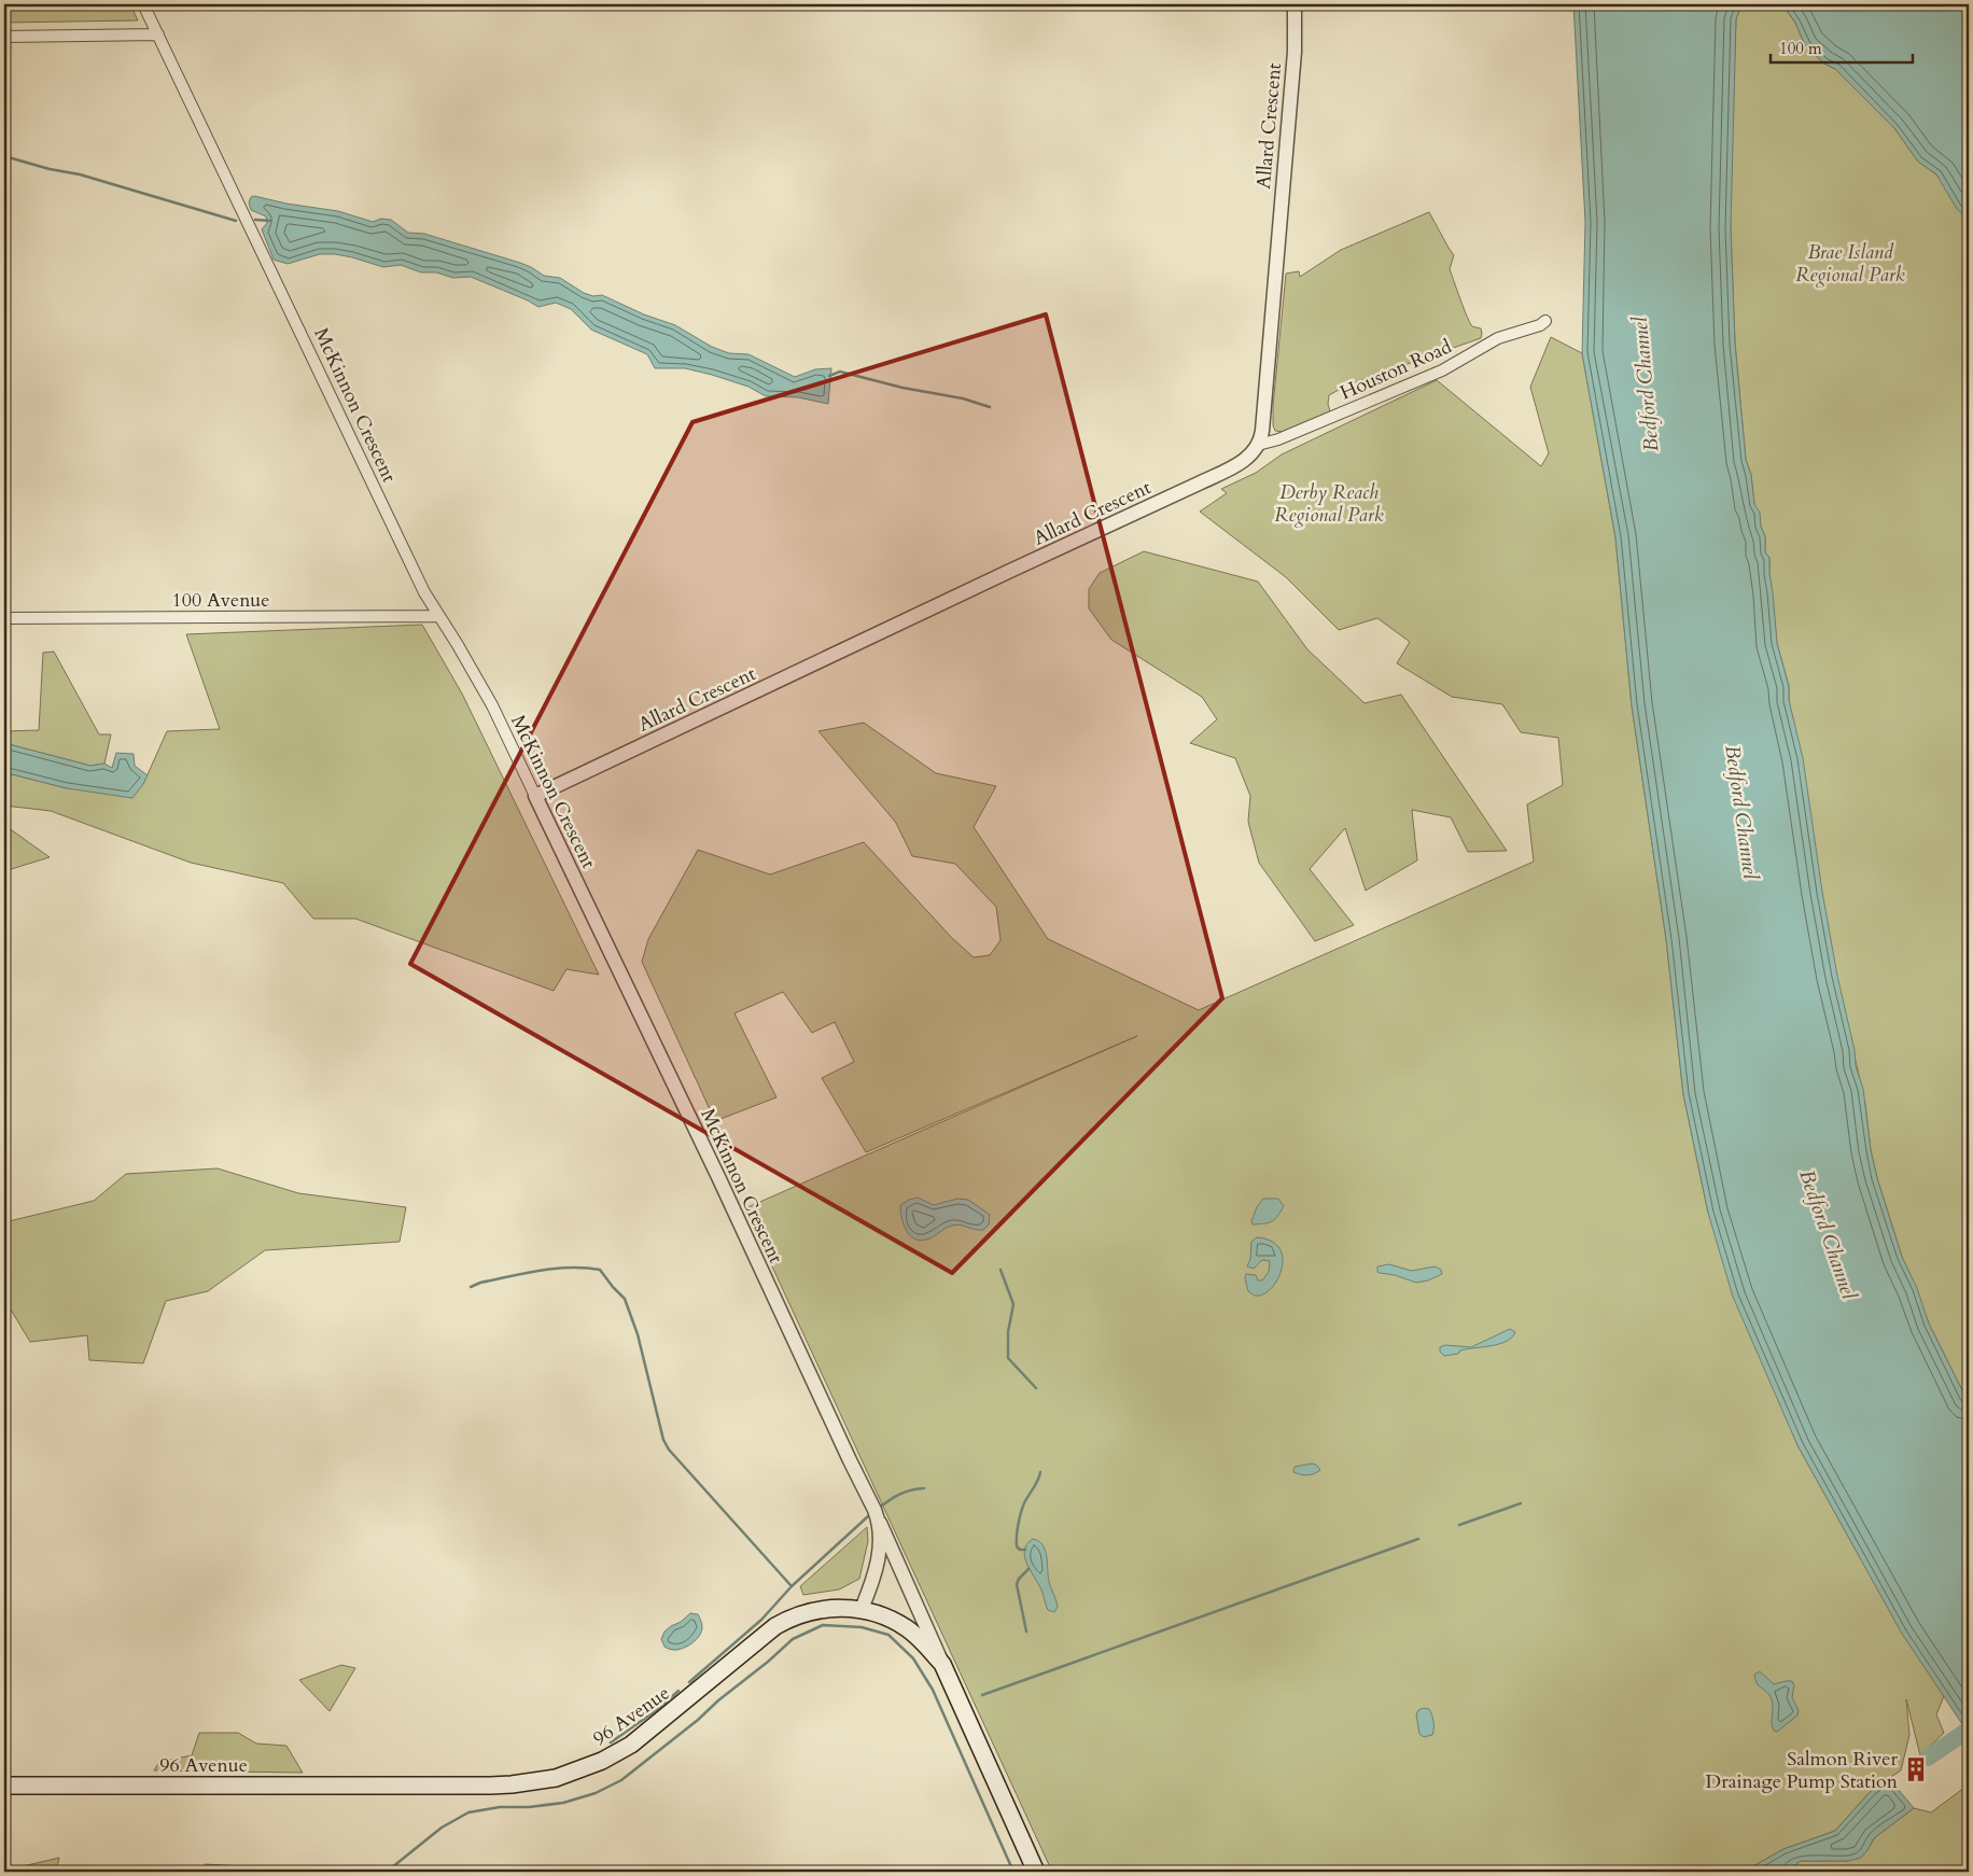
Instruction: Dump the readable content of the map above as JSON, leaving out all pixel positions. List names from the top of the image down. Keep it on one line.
{"streets":{"main road":["96 Avenue"],"street":["Allard Crescent","Houston Road","McKinnon Crescent","100 Avenue"]},"crossings":[["Allard Crescent","Houston Road"],["Allard Crescent","McKinnon Crescent"],["McKinnon Crescent","100 Avenue"],["McKinnon Crescent","96 Avenue"]],"water":["Bedford Channel"],"parks":["Brae Island Regional Park","Derby Reach Regional Park"],"places":{"building":["Salmon River Drainage Pump Station"]},"scale_bar":"100 m"}
